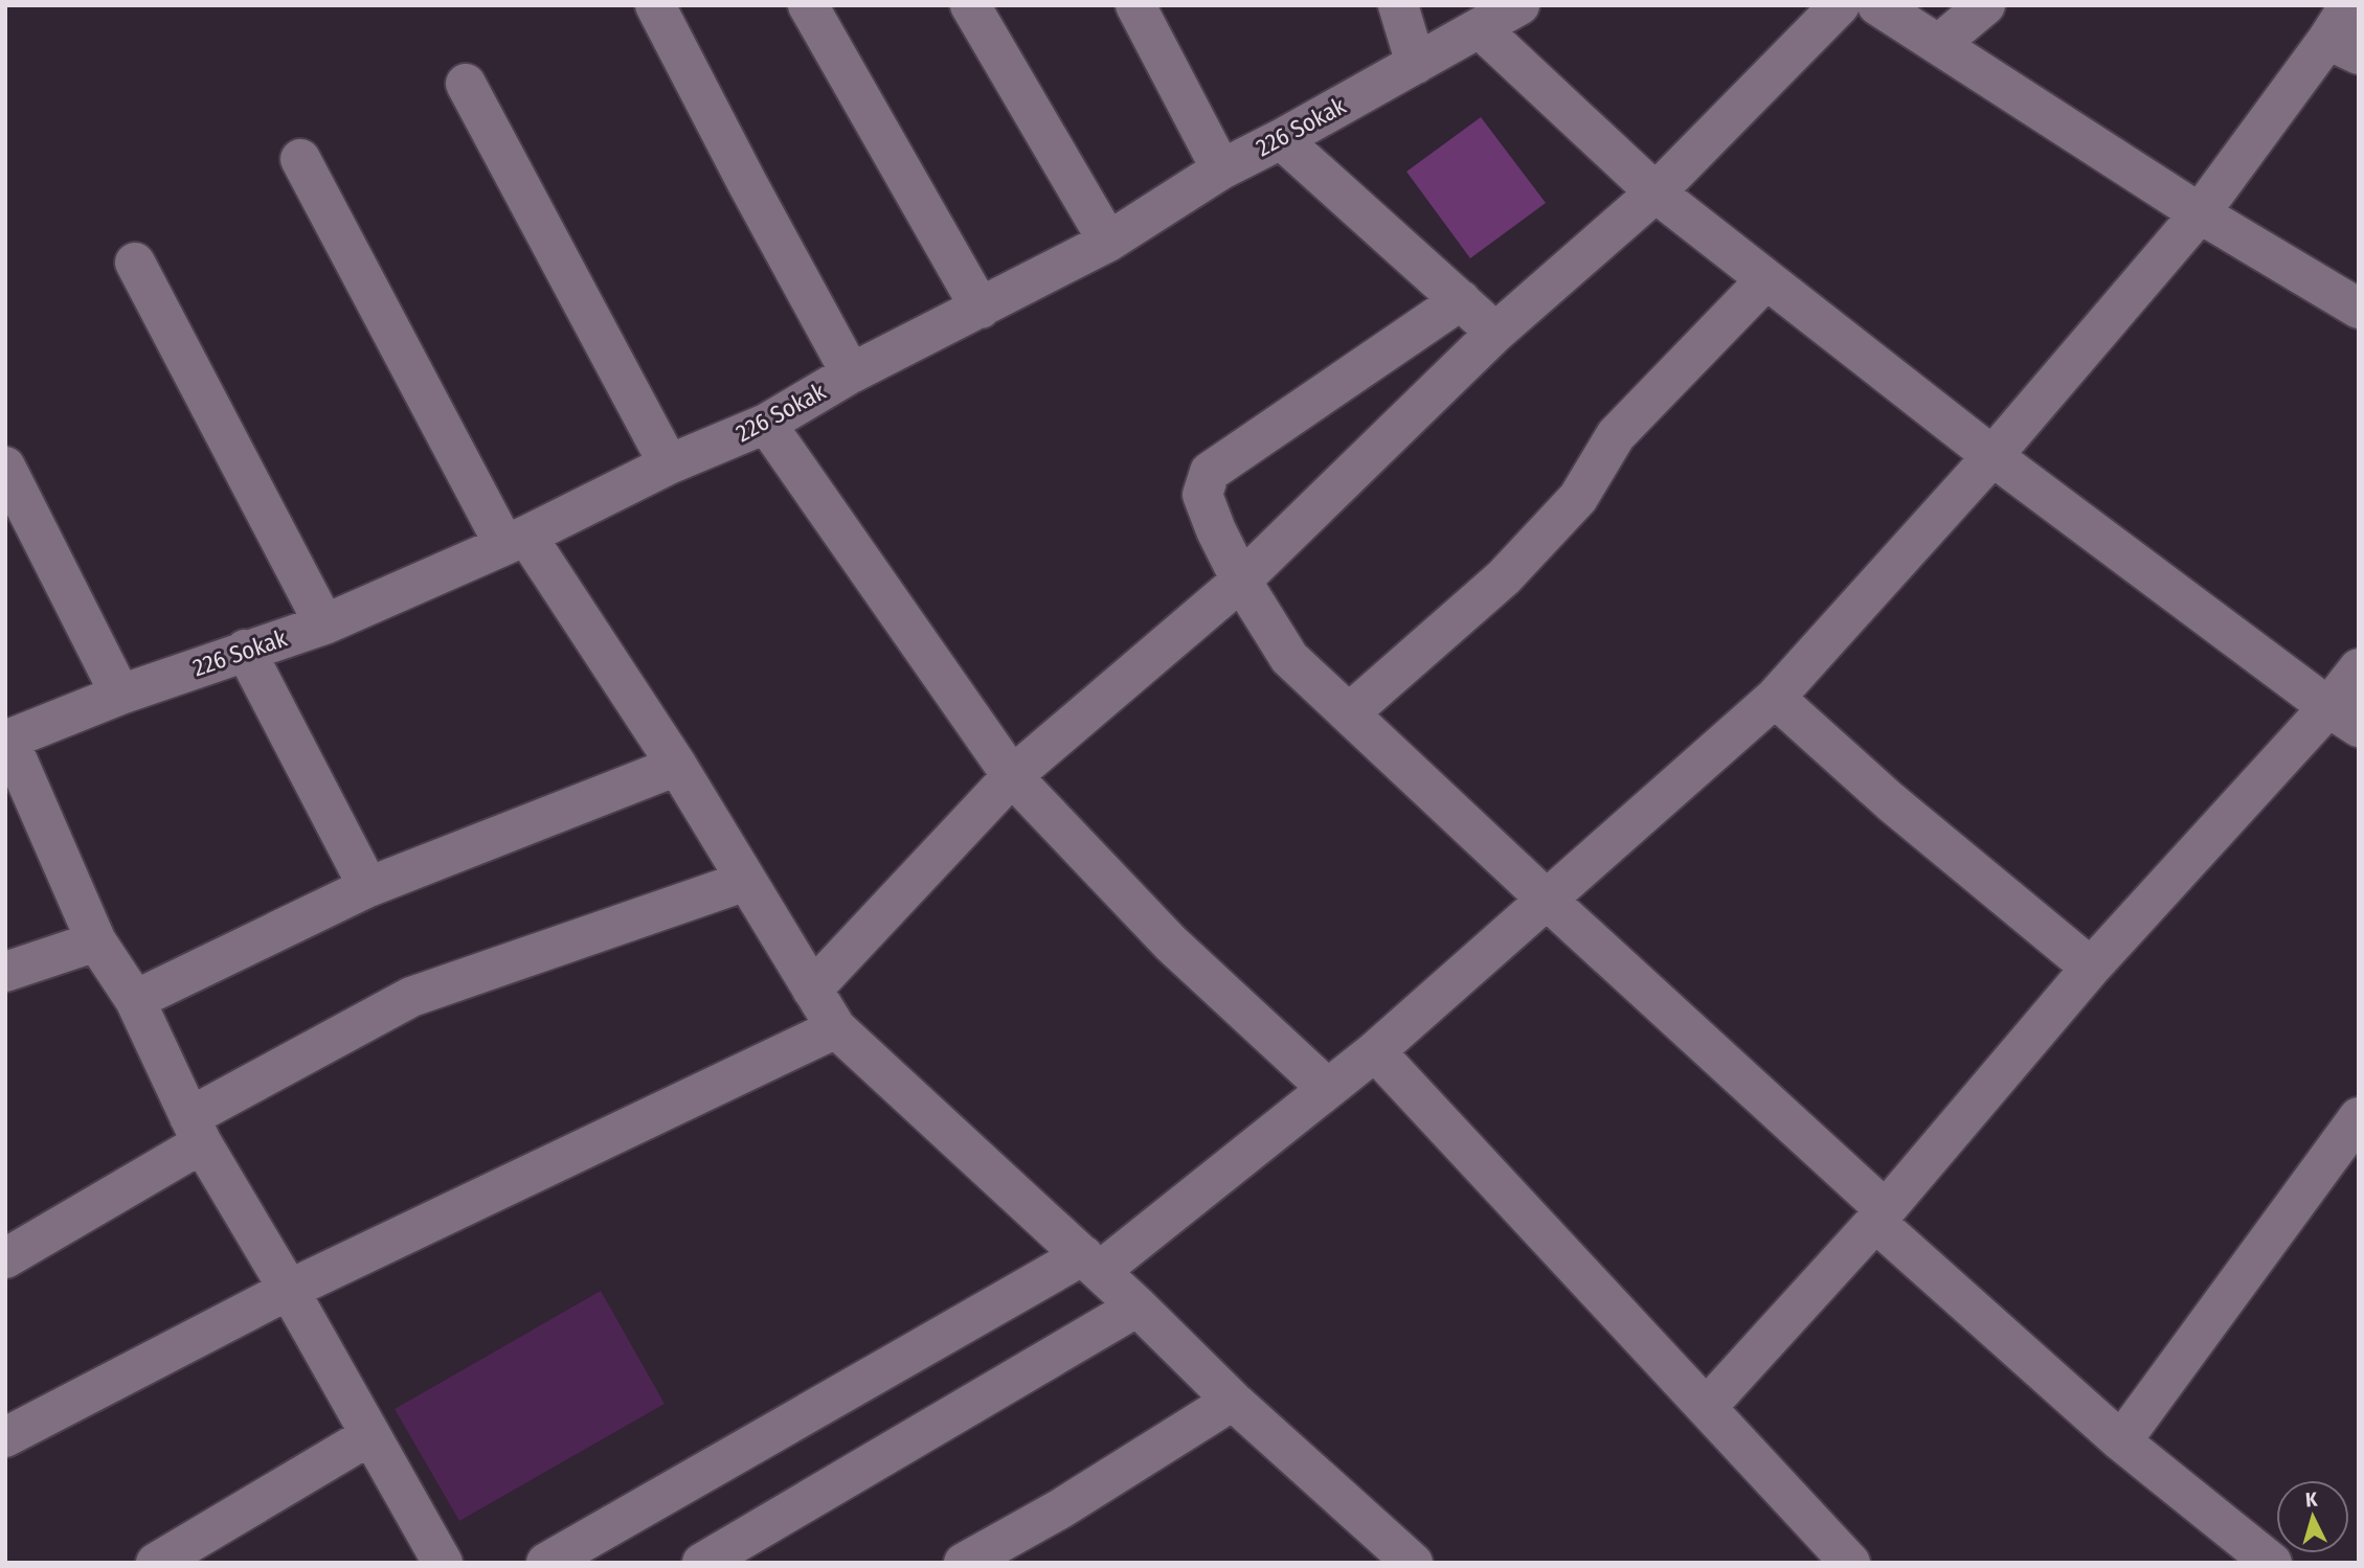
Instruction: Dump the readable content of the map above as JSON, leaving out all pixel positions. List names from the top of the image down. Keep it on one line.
{"streets":{"street":["226 Sokak"]},"north":"top"}
